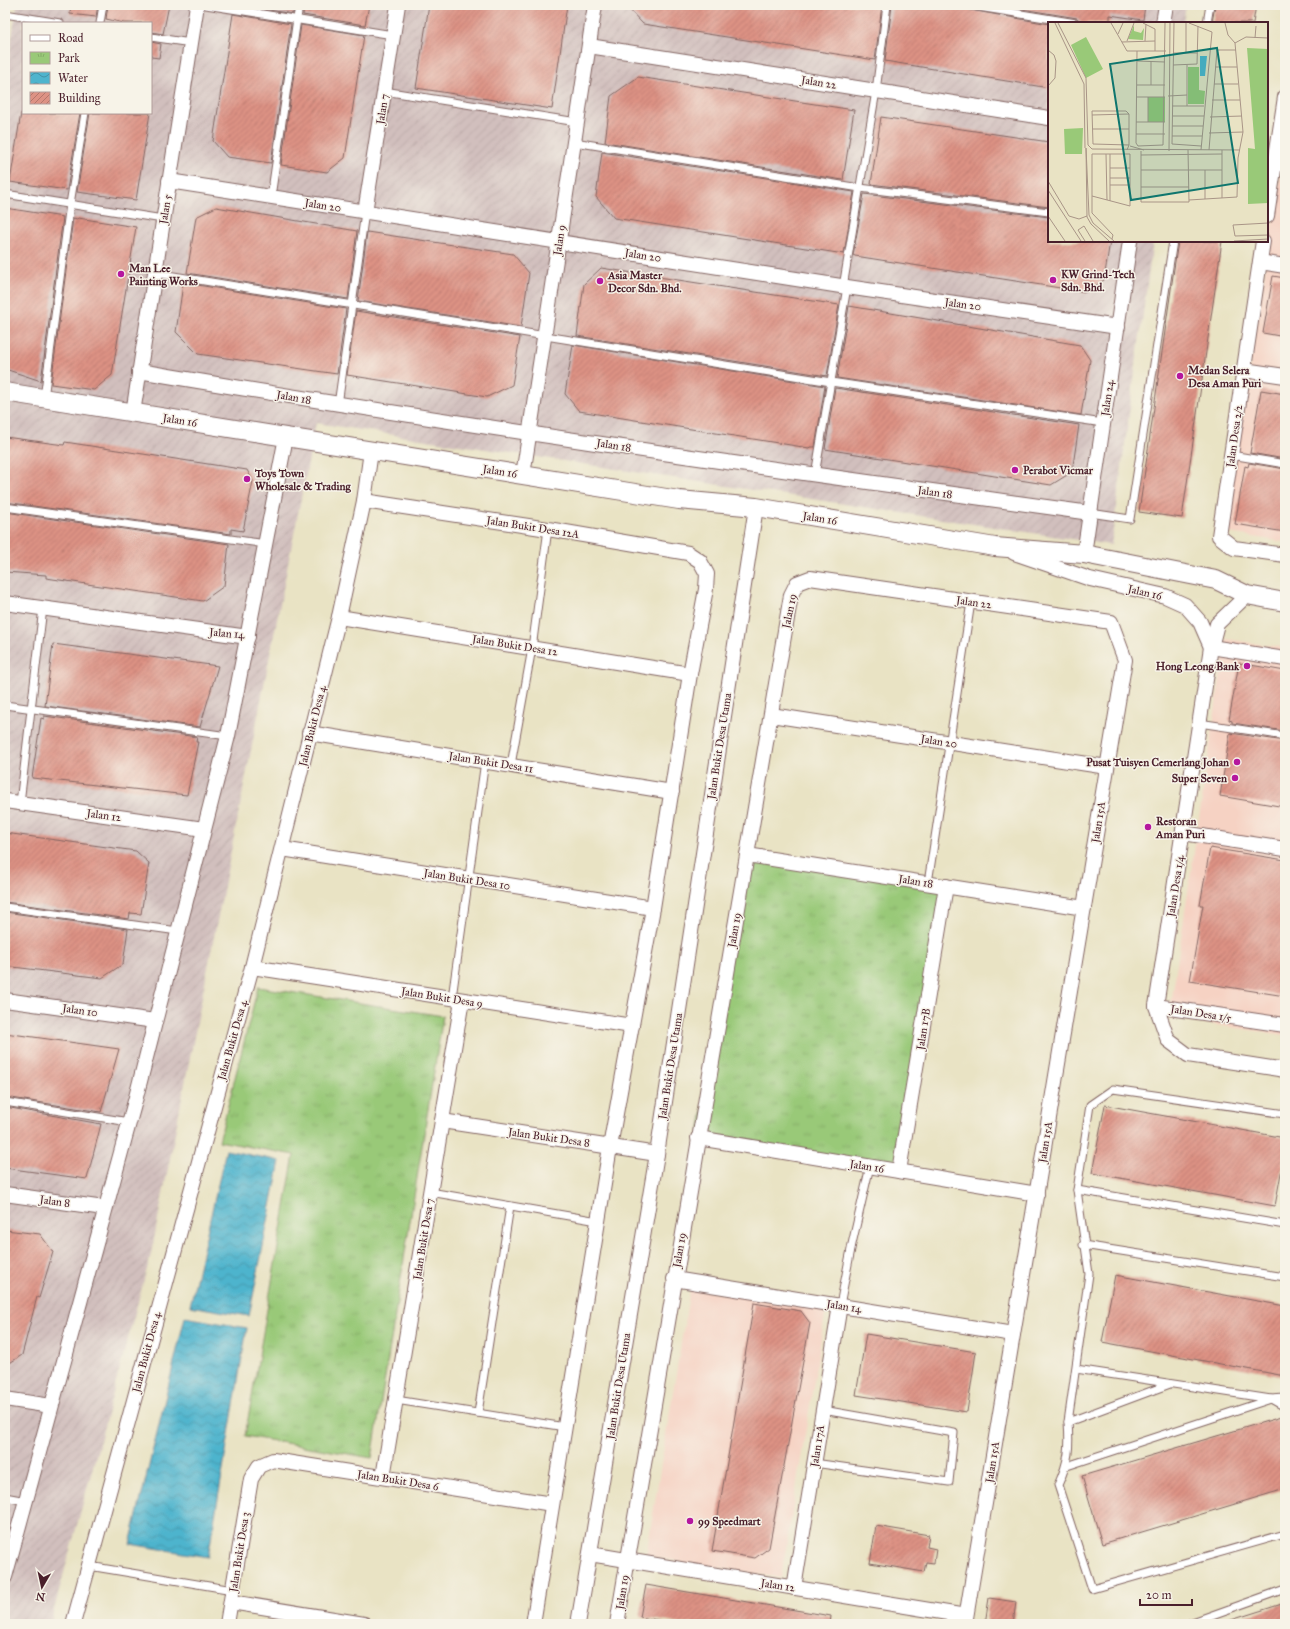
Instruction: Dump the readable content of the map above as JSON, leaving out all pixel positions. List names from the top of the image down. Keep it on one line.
{"streets":{"street":["Jalan 22","Jalan 7","Jalan 20","Jalan 5","Jalan 9","Jalan 18","Jalan 24","Jalan 16","Jalan Desa 2/2","Jalan Bukit Desa 12A","Jalan 19","Jalan 14","Jalan Bukit Desa 12","Jalan Bukit Desa 4","Jalan Bukit Desa Utama","Jalan Bukit Desa 11","Jalan 12","Jalan 15A","Jalan Bukit Desa 10","Jalan Desa 1/4","Jalan Bukit Desa 9","Jalan 10","Jalan Desa 1/5","Jalan 17B","Jalan Bukit Desa 8","Jalan 8","Jalan Bukit Desa 7","Jalan 17A","Jalan Bukit Desa 6","Jalan Bukit Desa 3"]},"crossings":[["Jalan 22","Jalan 9"],["Jalan 22","Jalan 19"],["Jalan 22","Jalan 15A"],["Jalan 7","Jalan 20"],["Jalan 20","Jalan 5"],["Jalan 20","Jalan 9"],["Jalan 20","Jalan 24"],["Jalan 20","Jalan 19"],["Jalan 20","Jalan 15A"],["Jalan 5","Jalan 18"],["Jalan 5","Jalan 16"],["Jalan 9","Jalan 18"],["Jalan 9","Jalan 16"],["Jalan 18","Jalan 24"],["Jalan 18","Jalan 19"],["Jalan 18","Jalan 15A"],["Jalan 18","Jalan 17B"],["Jalan 24","Jalan 16"],["Jalan 16","Jalan 19"],["Jalan 16","Jalan 14"],["Jalan 16","Jalan Bukit Desa 4"],["Jalan 16","Jalan Bukit Desa Utama"],["Jalan 16","Jalan 15A"],["Jalan 16","Jalan Desa 1/4"],["Jalan 16","Jalan 17B"],["Jalan Bukit Desa 12A","Jalan Bukit Desa 12"],["Jalan Bukit Desa 12A","Jalan Bukit Desa 4"],["Jalan 19","Jalan 14"],["Jalan 19","Jalan 12"],["Jalan 14","Jalan 15A"],["Jalan 14","Jalan 17A"],["Jalan Bukit Desa 12","Jalan Bukit Desa 4"],["Jalan Bukit Desa 4","Jalan Bukit Desa 11"],["Jalan Bukit Desa 4","Jalan Bukit Desa 10"],["Jalan Bukit Desa 4","Jalan Bukit Desa 9"],["Jalan Bukit Desa Utama","Jalan 12"],["Jalan Bukit Desa Utama","Jalan Bukit Desa 8"],["Jalan 12","Jalan 15A"],["Jalan 12","Jalan 17A"],["Jalan Desa 1/4","Jalan Desa 1/5"],["Jalan Bukit Desa 9","Jalan Bukit Desa 7"],["Jalan Bukit Desa 8","Jalan Bukit Desa 7"],["Jalan Bukit Desa 7","Jalan Bukit Desa 6"],["Jalan Bukit Desa 6","Jalan Bukit Desa 3"]],"places":["Man Lee Painting Works","KW Grind-Tech Sdn. Bhd.","Asia Master Decor Sdn. Bhd.","Medan Selera Desa Aman Puri","Perabot Vicmar","Toys Town Wholesale & Trading","Hong Leong Bank","Pusat Tuisyen Cemerlang Johan","Super Seven","Restoran Aman Puri","99 Speedmart"],"legend":["Road","Park","Water","Building"],"scale_bar":"20 m","north":"bottom"}
